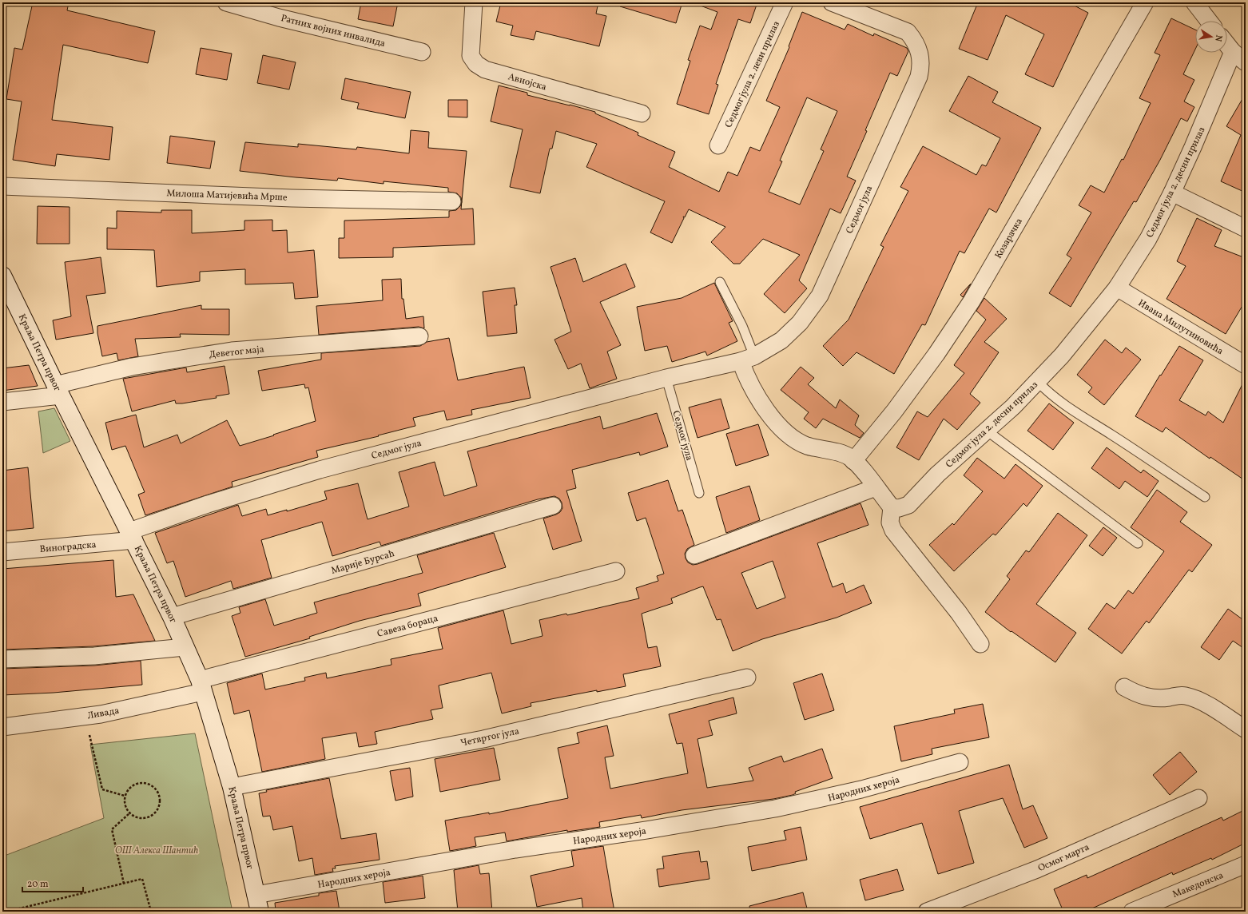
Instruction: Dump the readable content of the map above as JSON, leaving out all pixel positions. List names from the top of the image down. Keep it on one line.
{"streets":{"street":["Ратних војних инвалида","Седмог јула 2. леви прилаз","Авнојска","Седмог јула 2. десни прилаз","Милоша Матијевића Мрше","Седмог јула","Козарачка","Ивана Милутиновића","Деветог маја","Краља Петра првог","Виноградска","Марије Бурсаћ","Савеза бораца","Ливада","Четвртог јула","Народних хероја","Осмог марта","Македонска"]},"crossings":[["Седмог јула 2. десни прилаз","Ивана Милутиновића"],["Седмог јула","Краља Петра првог"],["Седмог јула","Виноградска"],["Деветог маја","Краља Петра првог"],["Краља Петра првог","Виноградска"],["Краља Петра првог","Марије Бурсаћ"],["Краља Петра првог","Савеза бораца"],["Краља Петра првог","Ливада"],["Краља Петра првог","Четвртог јула"],["Краља Петра првог","Народних хероја"],["Савеза бораца","Ливада"]],"parks":["ОШ Алекса Шантић"],"scale_bar":"20 m","north":"right"}
